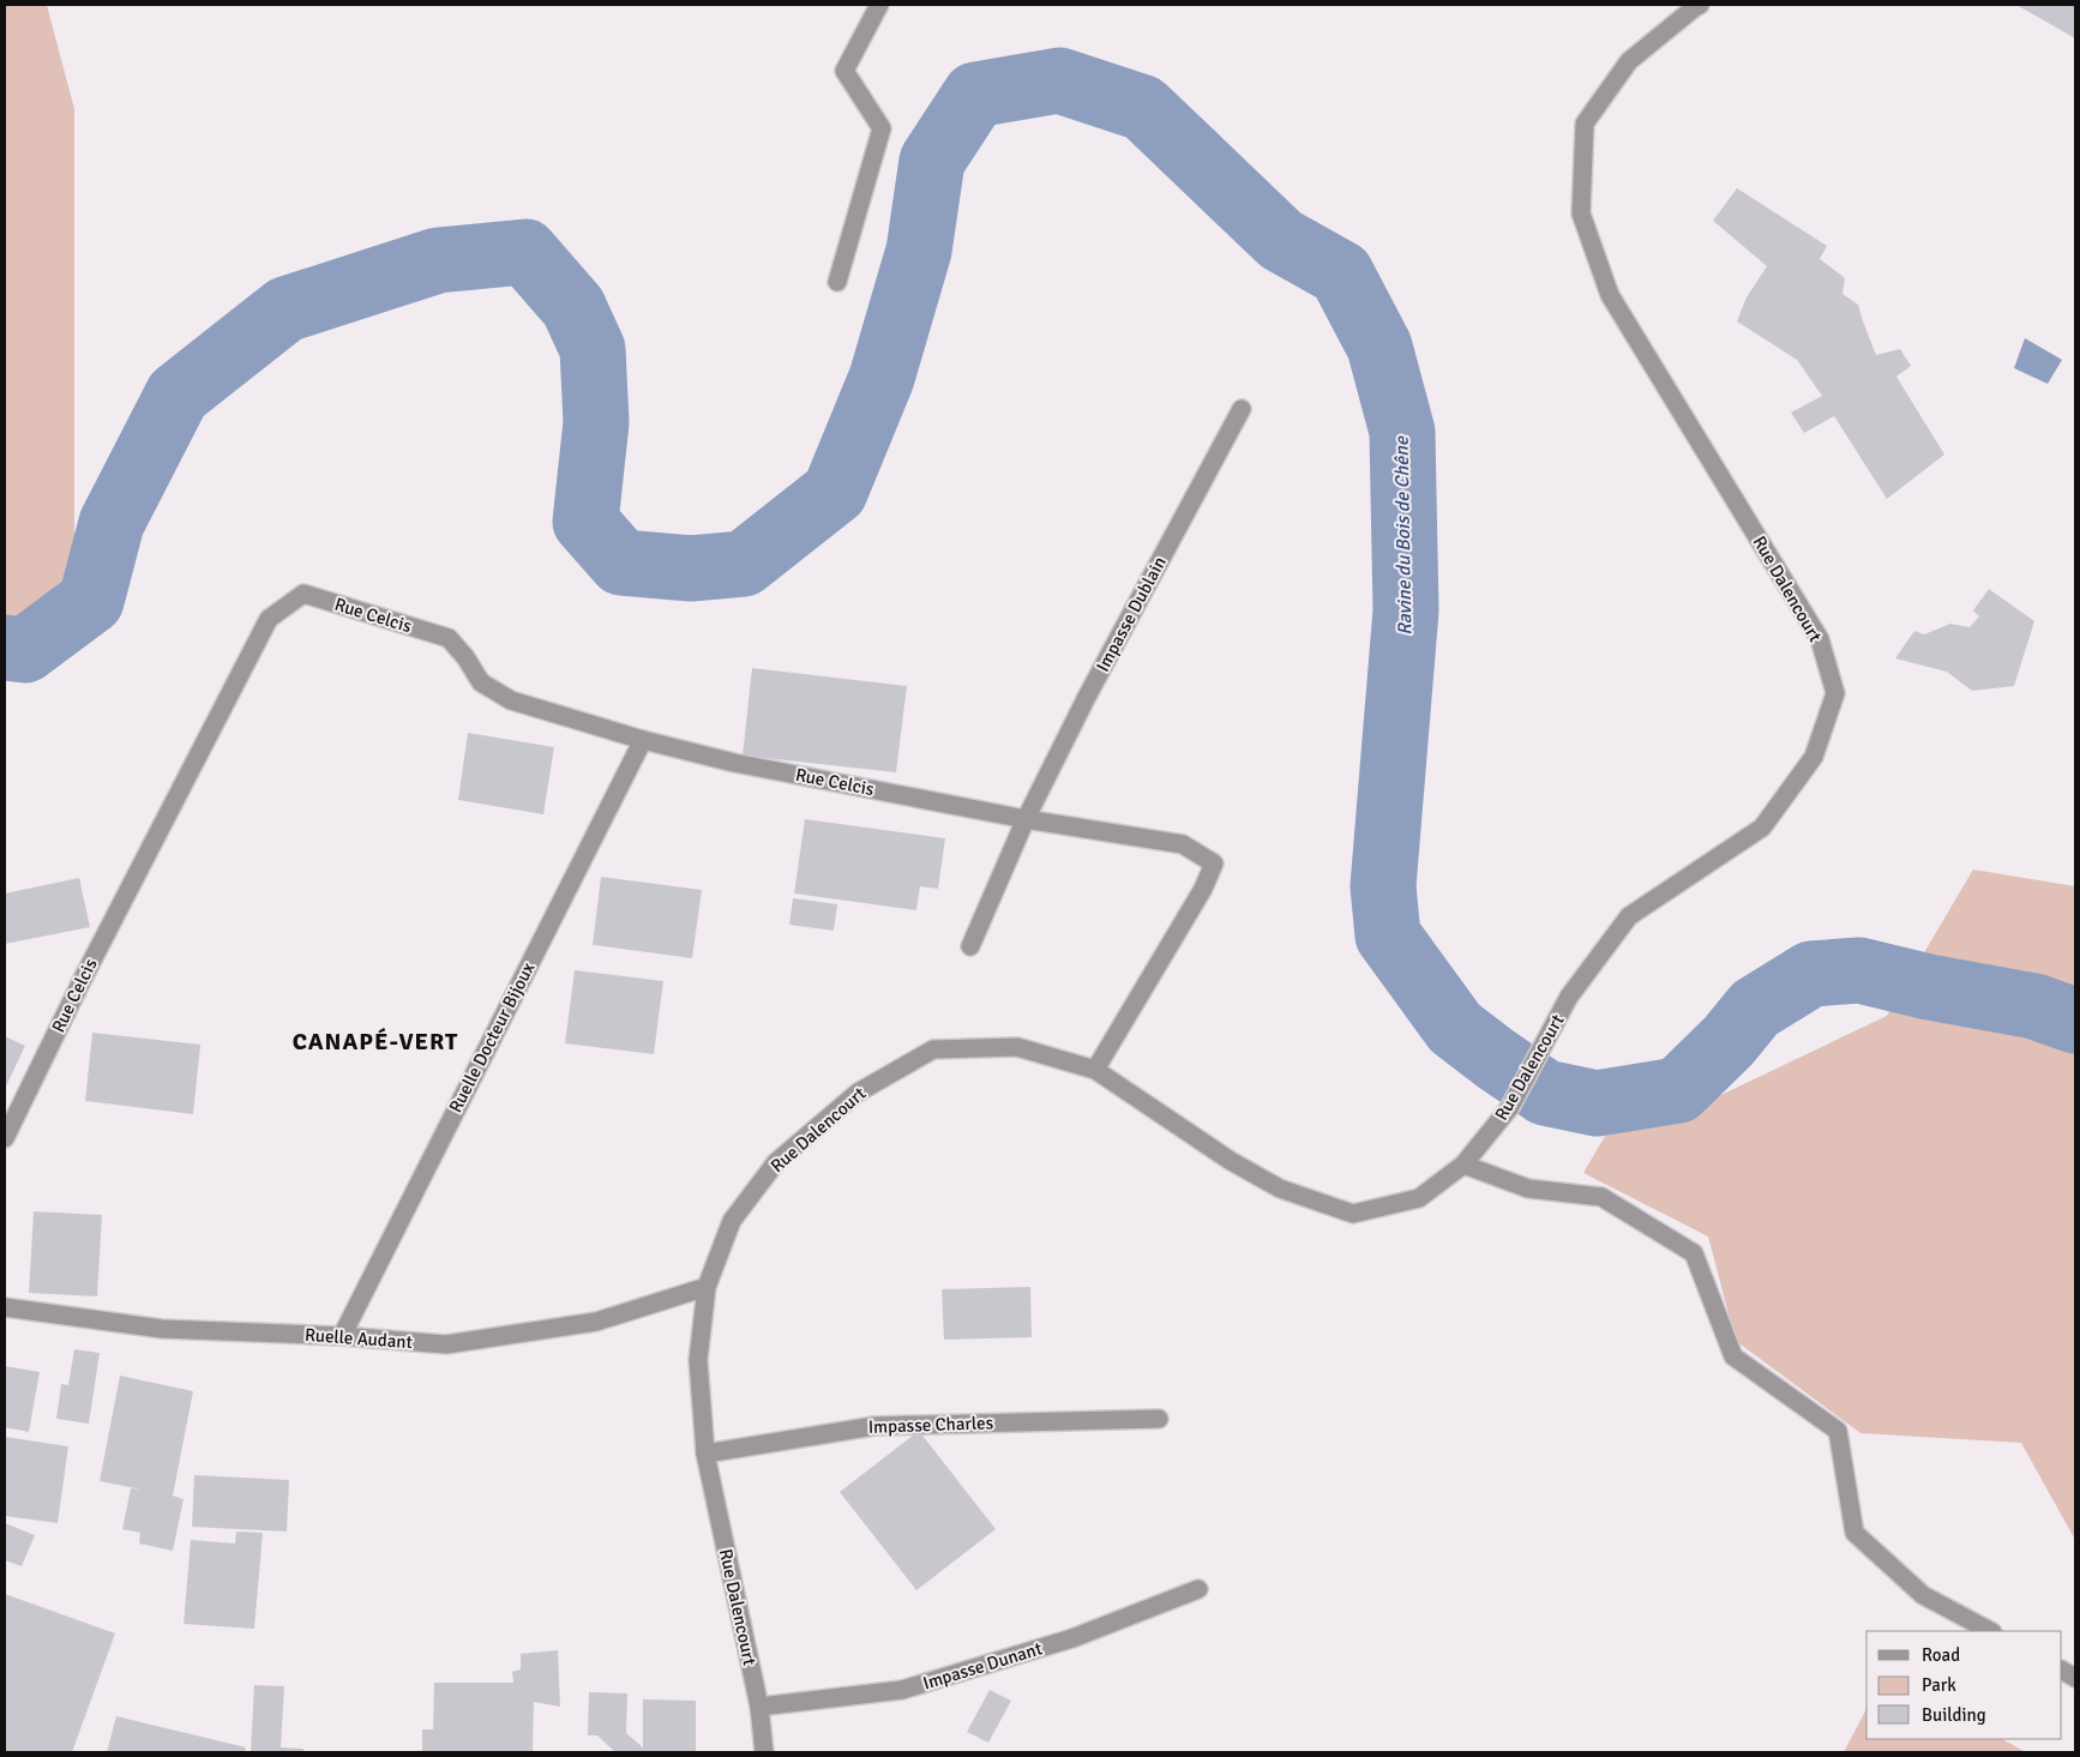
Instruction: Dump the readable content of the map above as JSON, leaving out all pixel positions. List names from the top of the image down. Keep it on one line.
{"streets":{"street":["Rue Dalencourt","Impasse Dublain","Rue Celcis","Ruelle Docteur Bijoux","Ruelle Audant","Impasse Charles","Impasse Dunant"]},"crossings":[["Rue Dalencourt","Rue Celcis"],["Rue Dalencourt","Ruelle Audant"],["Rue Dalencourt","Impasse Charles"],["Rue Dalencourt","Impasse Dunant"],["Impasse Dublain","Rue Celcis"],["Rue Celcis","Ruelle Docteur Bijoux"],["Ruelle Docteur Bijoux","Ruelle Audant"]],"districts":["CANAPÉ-VERT"],"water":["Ravine du Bois de Chêne"],"legend":["Road","Park","Building"]}
